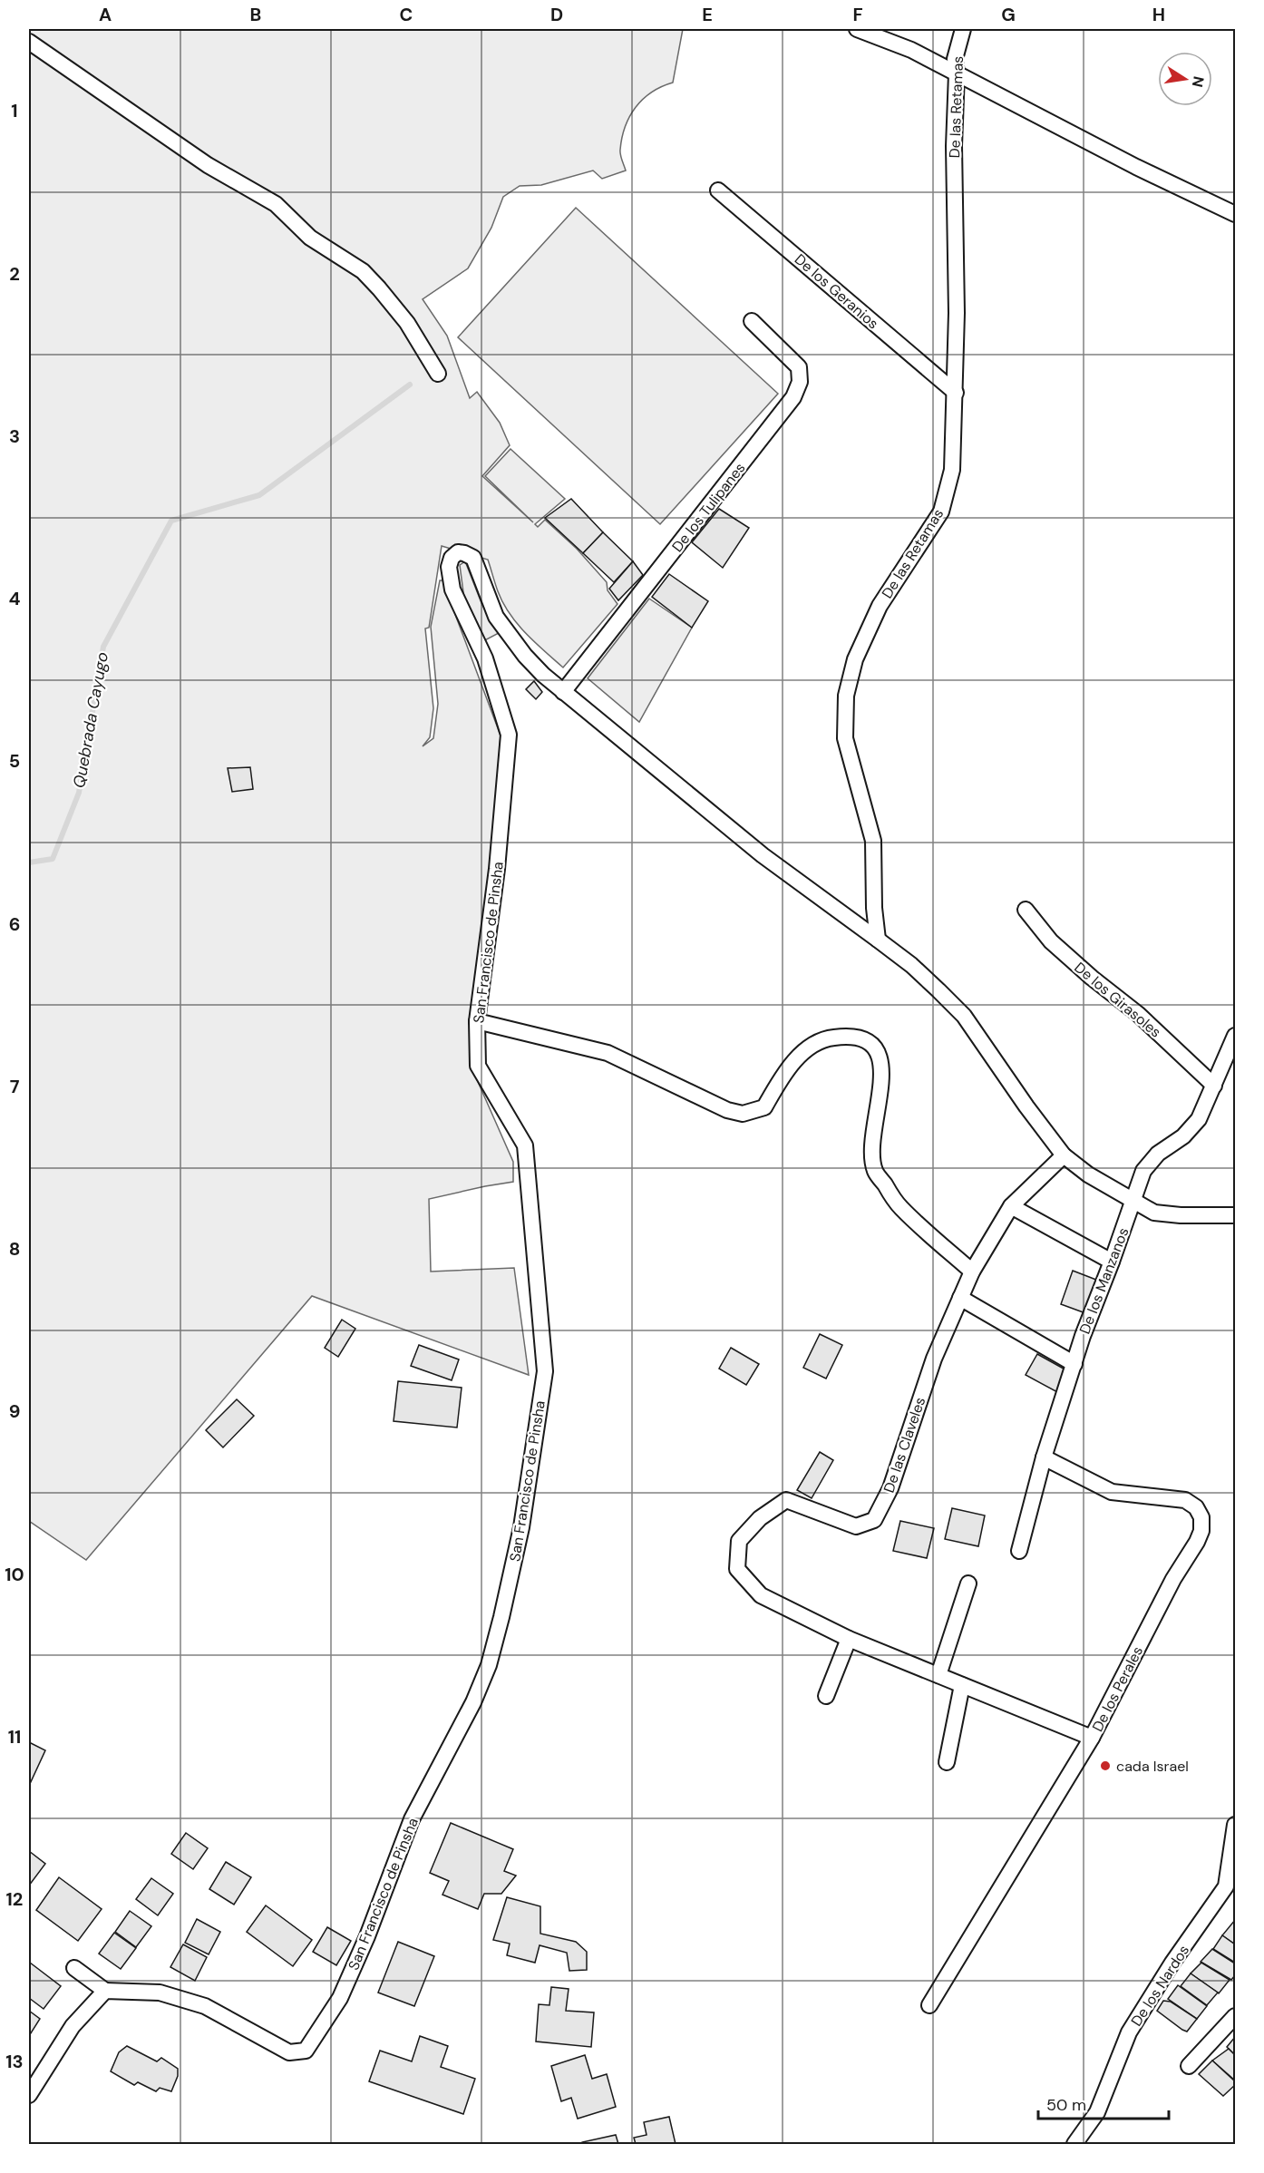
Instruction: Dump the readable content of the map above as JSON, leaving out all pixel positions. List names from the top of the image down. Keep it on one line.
{"streets":{"street":["De las Retamas","De los Geranios","De los Tulipanes","San Francisco de Pinsha","De los Girasoles","De los Manzanos","De las Claveles","De los Perales","De los Nardos"]},"crossings":[["De las Retamas","De los Geranios"],["De los Tulipanes","San Francisco de Pinsha"],["De los Girasoles","De los Manzanos"],["De los Manzanos","De los Perales"],["De las Claveles","De los Perales"]],"water":["Quebrada Cayugo"],"places":["cada Israel"],"scale_bar":"50 m","north":"right","grid":{"columns":["A","B","C","D","E","F","G","H"],"rows":["1","2","3","4","5","6","7","8","9","10","11","12","13"]}}
